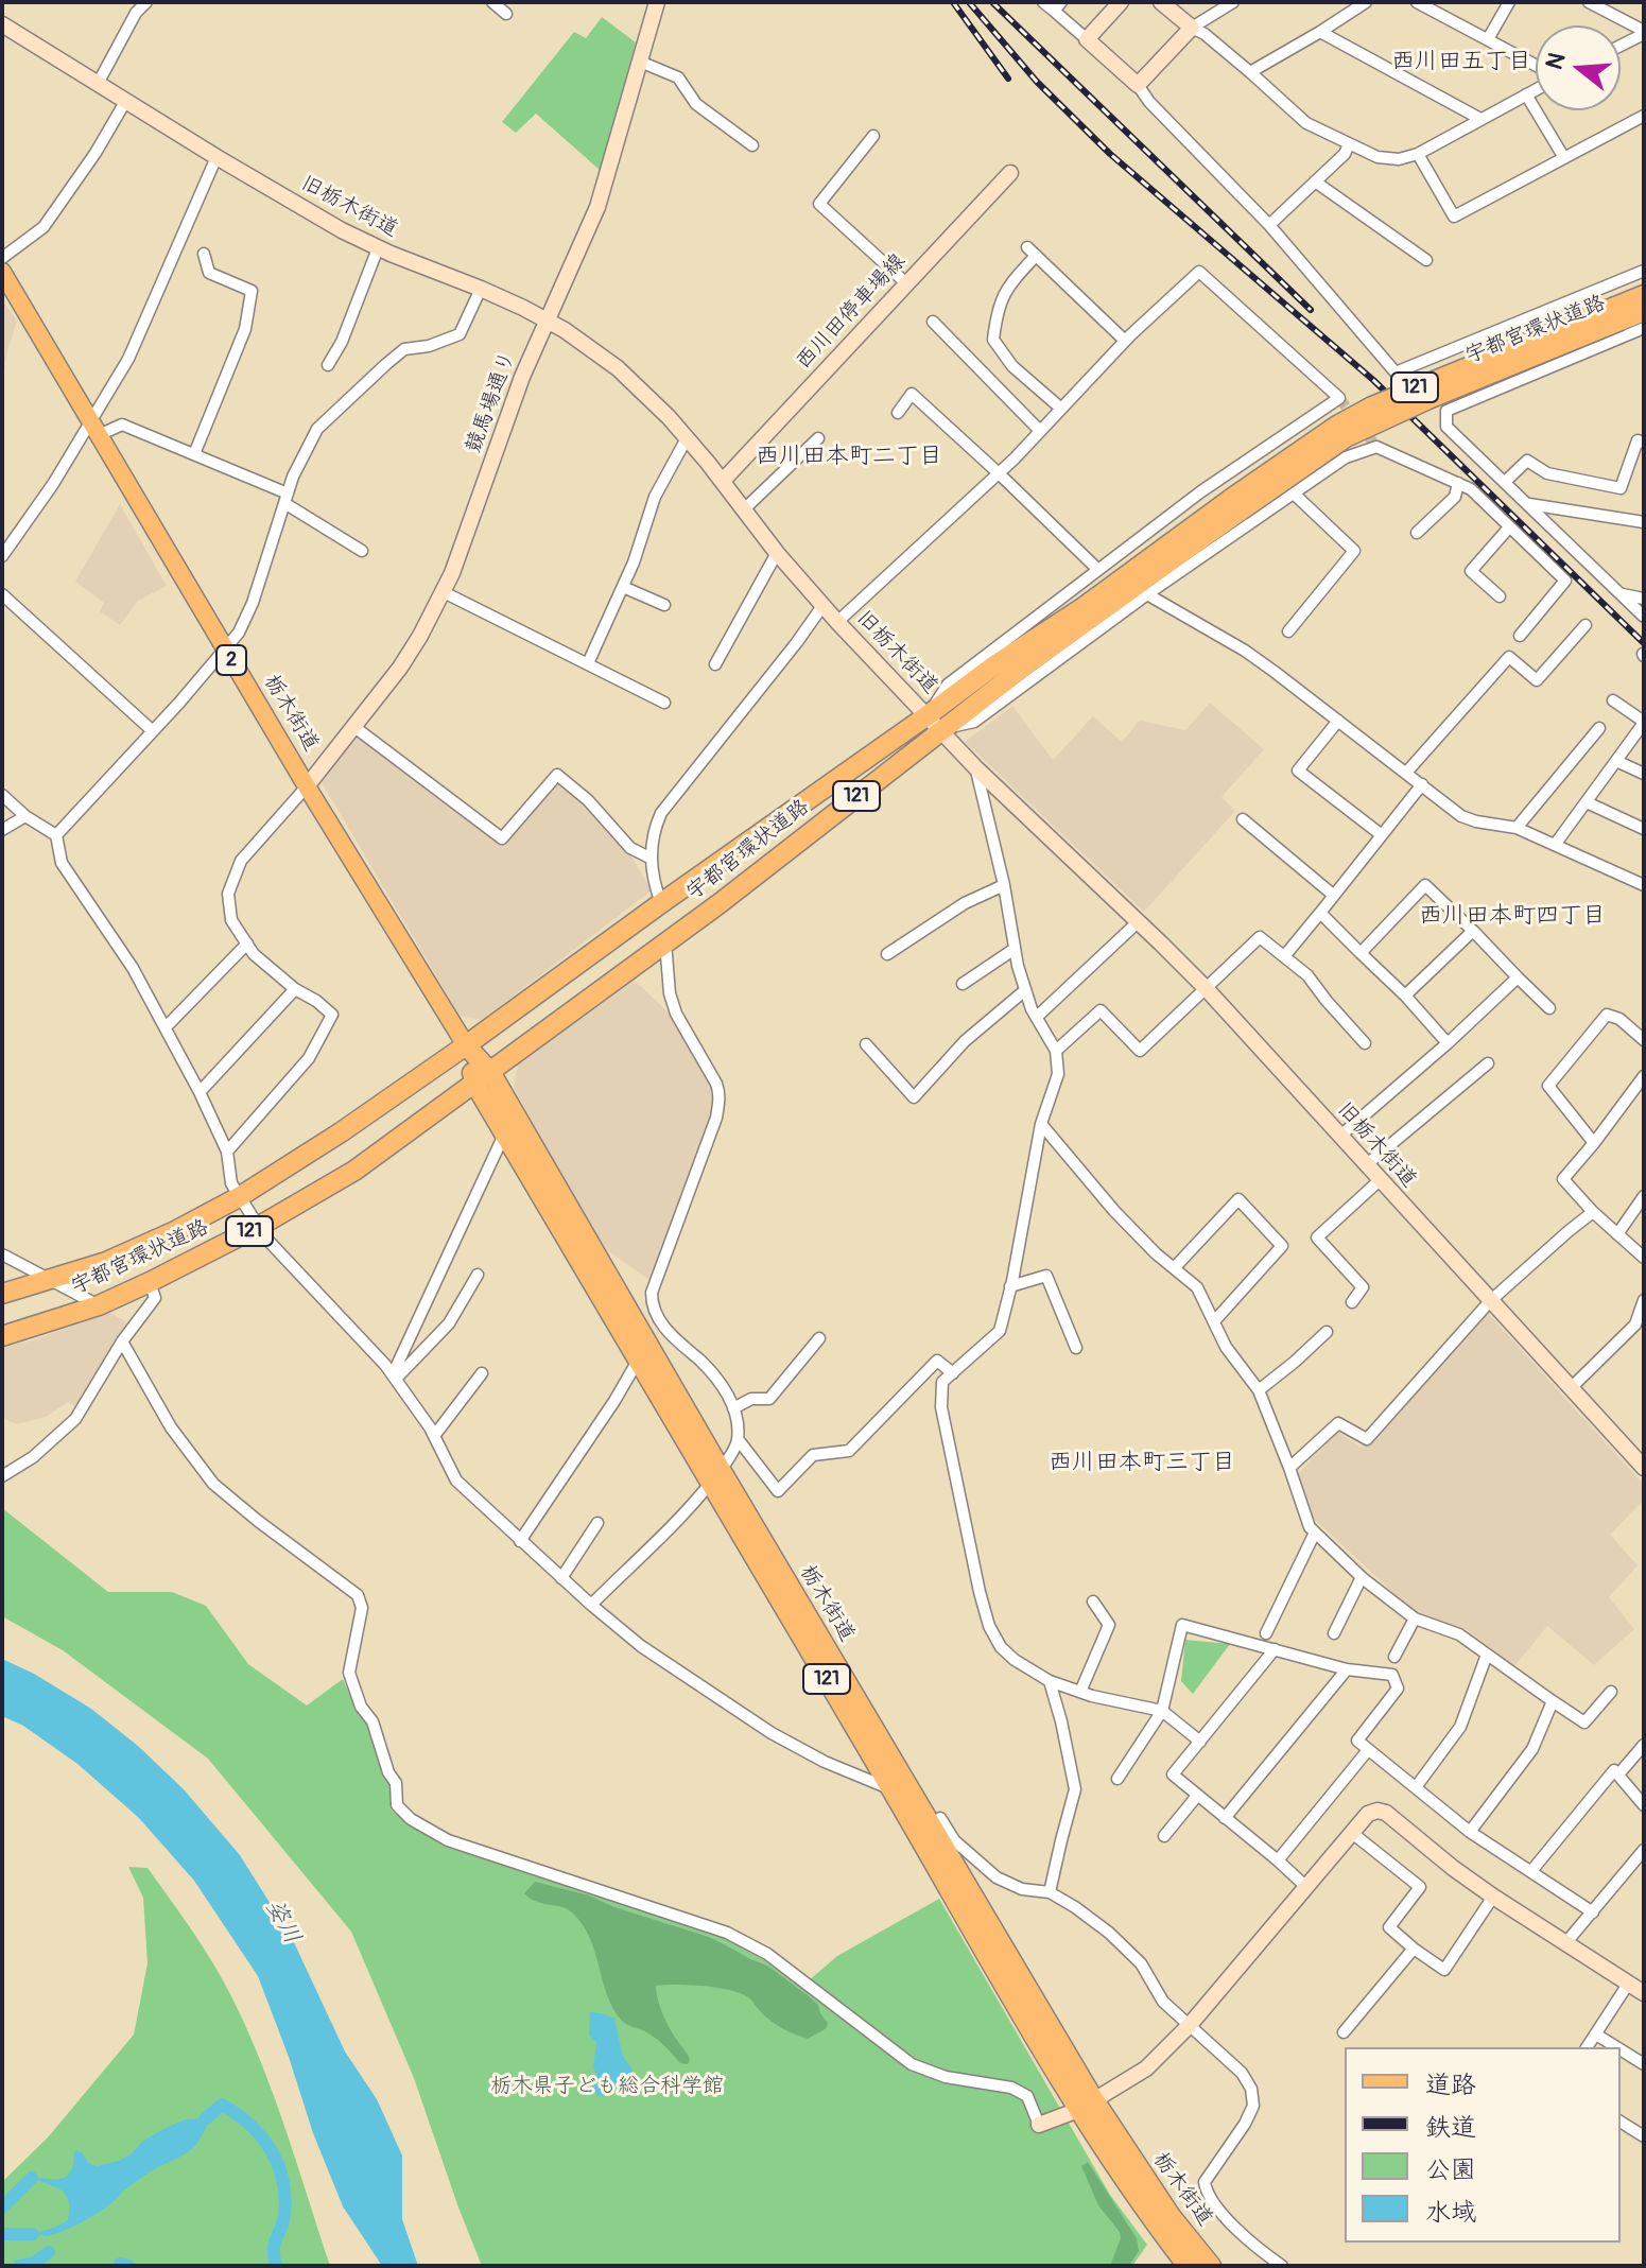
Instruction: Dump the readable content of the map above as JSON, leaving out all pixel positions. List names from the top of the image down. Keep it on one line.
{"streets":{"highway":["宇都宮環状道路","121","栃木街道"],"main road":["2"],"street":["旧栃木街道","西川田停車場線","競馬場通り"]},"crossings":[["旧栃木街道","西川田停車場線"],["旧栃木街道","宇都宮環状道路"],["旧栃木街道","競馬場通り"],["宇都宮環状道路","栃木街道"],["競馬場通り","栃木街道"]],"districts":["西川田五丁目","西川田本町二丁目","西川田本町四丁目","西川田本町三丁目"],"water":["姿川"],"parks":["栃木県子ども総合科学館"],"legend":["道路","鉄道","公園","水域"],"north":"left"}
